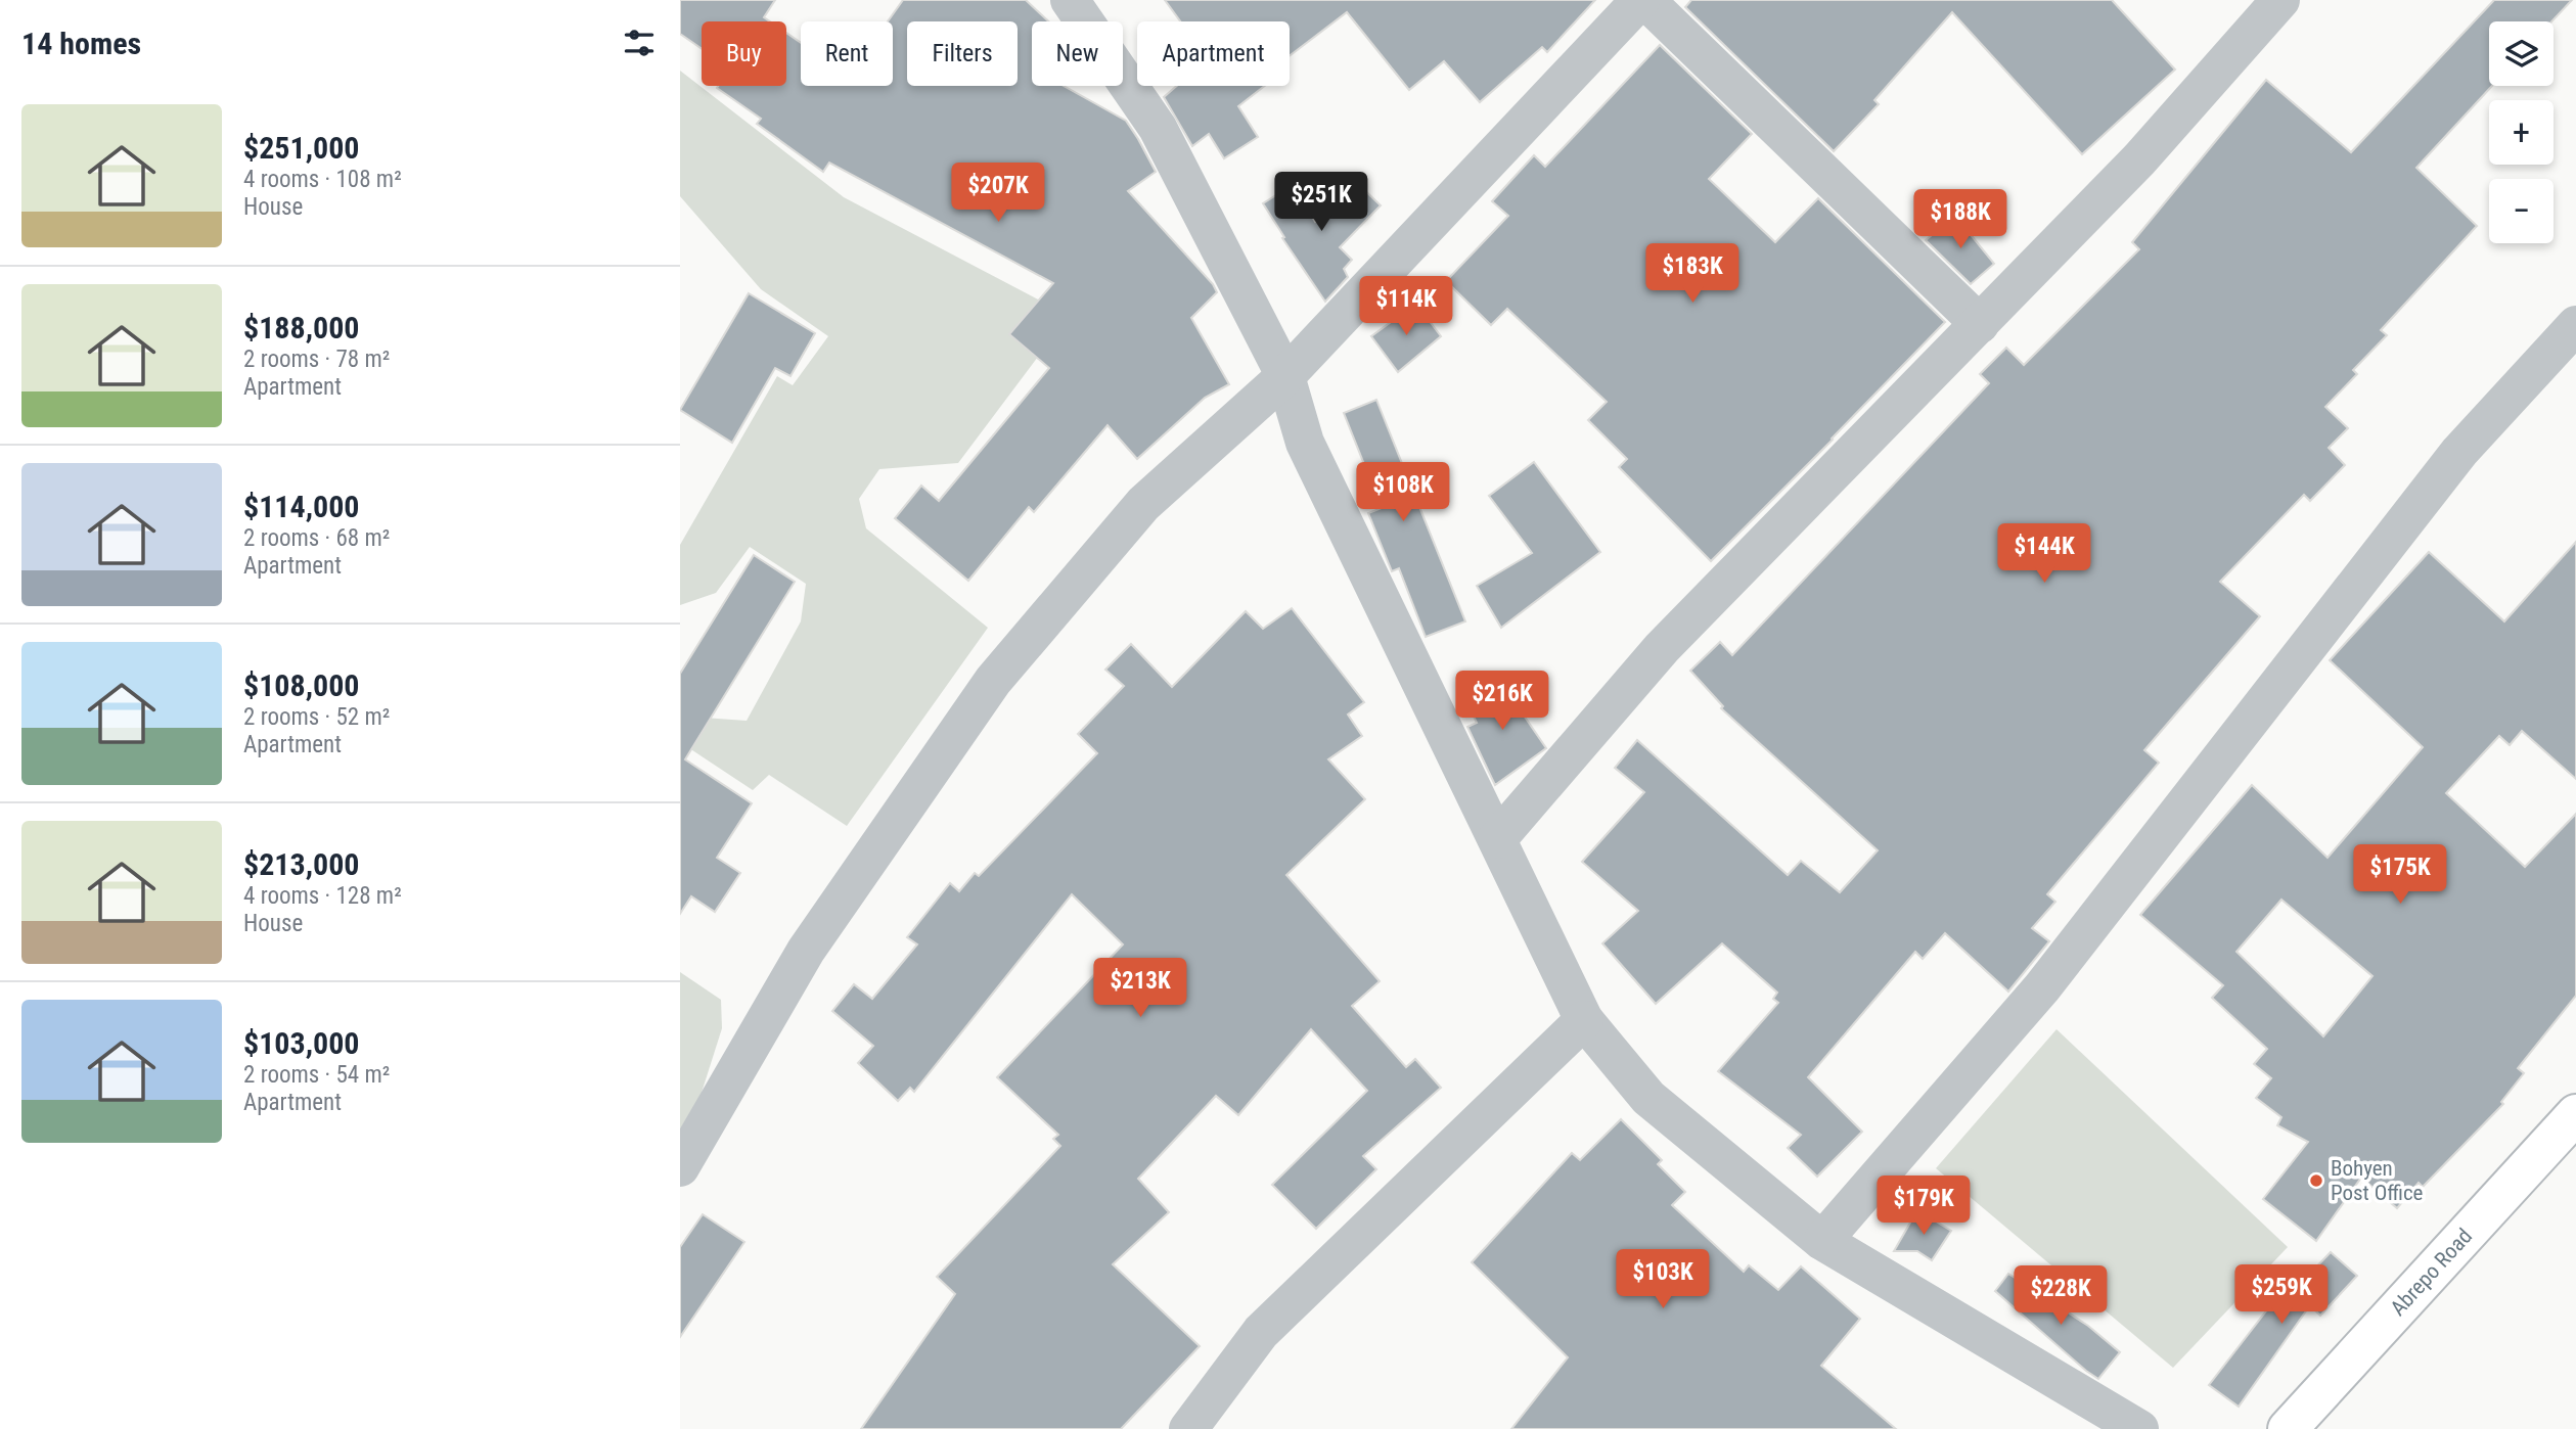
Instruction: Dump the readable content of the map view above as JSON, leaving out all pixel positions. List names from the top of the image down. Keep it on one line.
{"streets":{"main road":["Abrepo Road"]},"places":["Bohyen Post Office"],"page":{"heading":"14 homes","map_buttons":["+","−"],"chip":["Buy","Rent","Filters","New","Apartment"],"list":[{"name":"$251,000","note":"4 rooms · 108 m² · House"},{"name":"$188,000","note":"2 rooms · 78 m² · Apartment"},{"name":"$114,000","note":"2 rooms · 68 m² · Apartment"},{"name":"$108,000","note":"2 rooms · 52 m² · Apartment"},{"name":"$213,000","note":"4 rooms · 128 m² · House"},{"name":"$103,000","note":"2 rooms · 54 m² · Apartment"}],"price":["$207K","$251K","$188K","$183K","$114K","$108K","$144K","$216K","$175K","$213K","$179K","$103K","$259K","$228K"]}}
